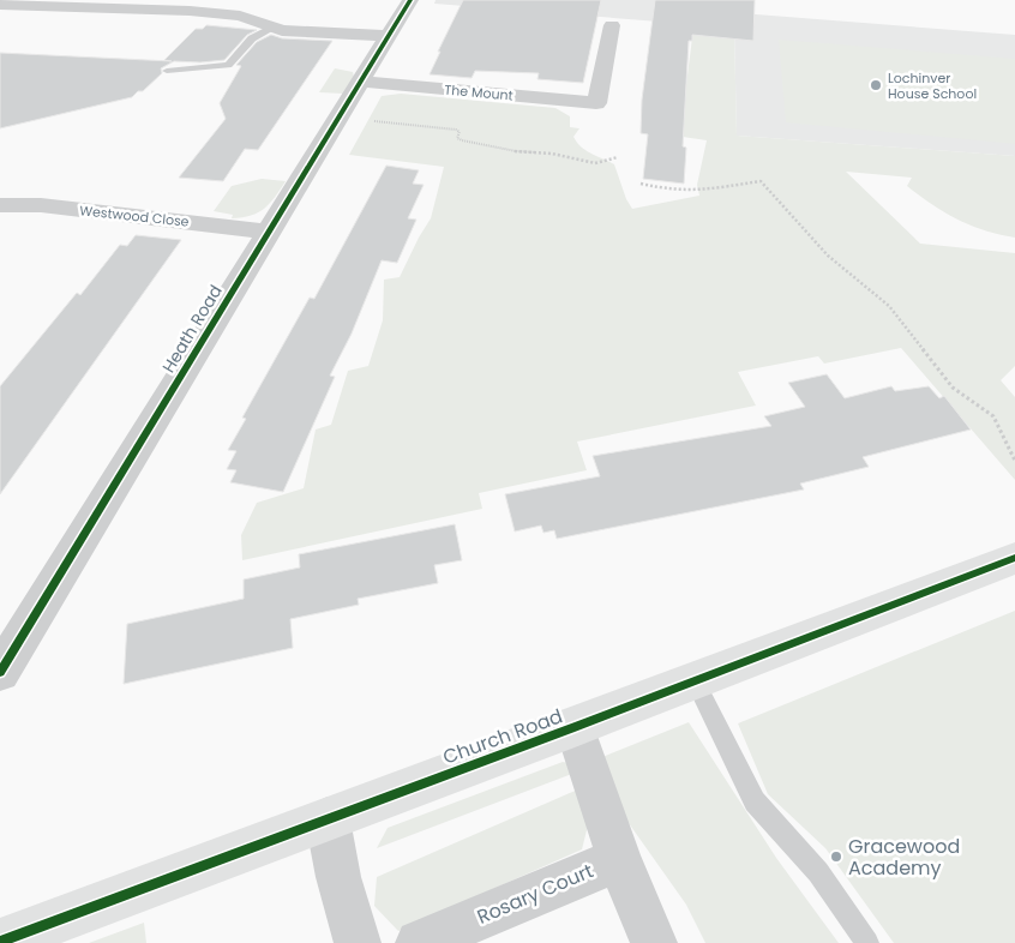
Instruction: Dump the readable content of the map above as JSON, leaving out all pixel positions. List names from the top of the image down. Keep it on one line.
{"streets":{"street":["The Mount","Westwood Close","Heath Road","Church Road","Rosary Court"]},"crossings":[["The Mount","Heath Road"],["Westwood Close","Heath Road"]],"places":["Lochinver House School","Gracewood Academy"]}
